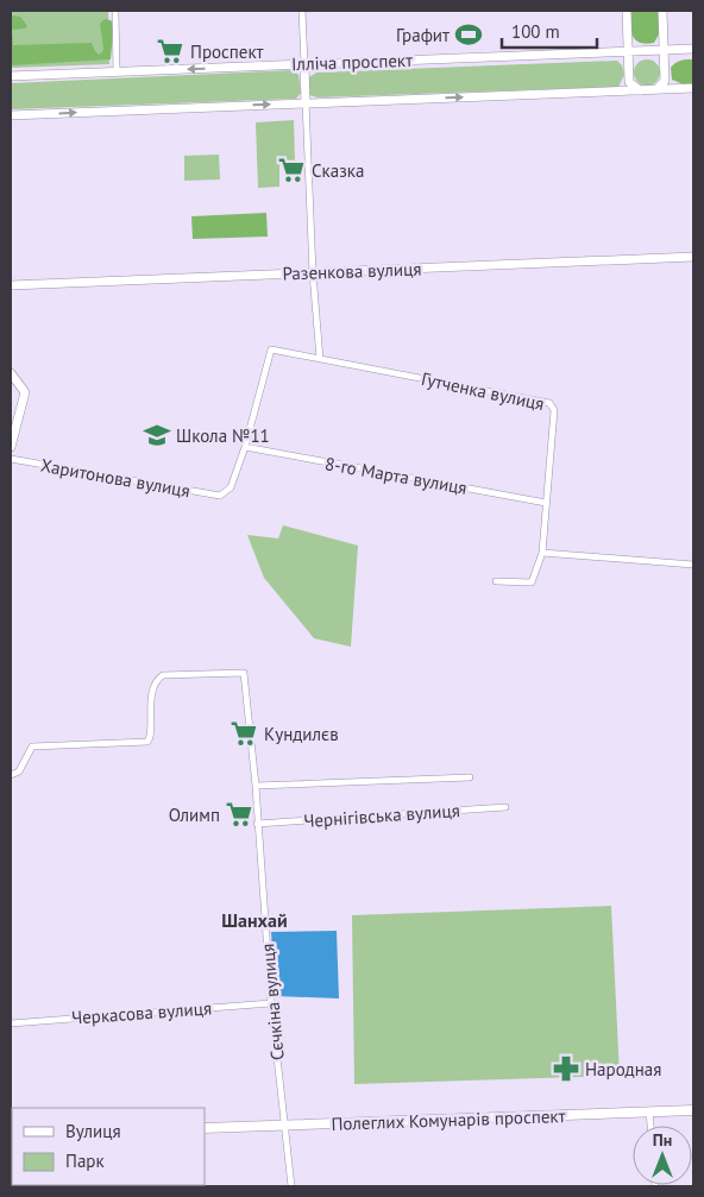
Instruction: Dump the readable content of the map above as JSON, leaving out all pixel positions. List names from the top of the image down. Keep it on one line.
{"streets":{"main road":["Ілліча проспект","Разенкова вулиця","Полеглих Комунарів проспект"],"street":["Гутченка вулиця","8-го Марта вулиця","Харитонова вулиця","Чернігівська вулиця","Сєчкіна вулиця","Черкасова вулиця"]},"crossings":[["Гутченка вулиця","8-го Марта вулиця"],["Гутченка вулиця","Харитонова вулиця"],["8-го Марта вулиця","Харитонова вулиця"],["Чернігівська вулиця","Сєчкіна вулиця"],["Сєчкіна вулиця","Черкасова вулиця"],["Сєчкіна вулиця","Полеглих Комунарів проспект"]],"districts":["Шанхай"],"places":{"sports":["Графит"],"supermarket":["Проспект","Сказка","Кундилєв","Олимп"],"school or university":["Школа №11"],"pharmacy":["Народная"]},"legend":["Вулиця","Парк"],"scale_bar":"100 m","north":"top"}
